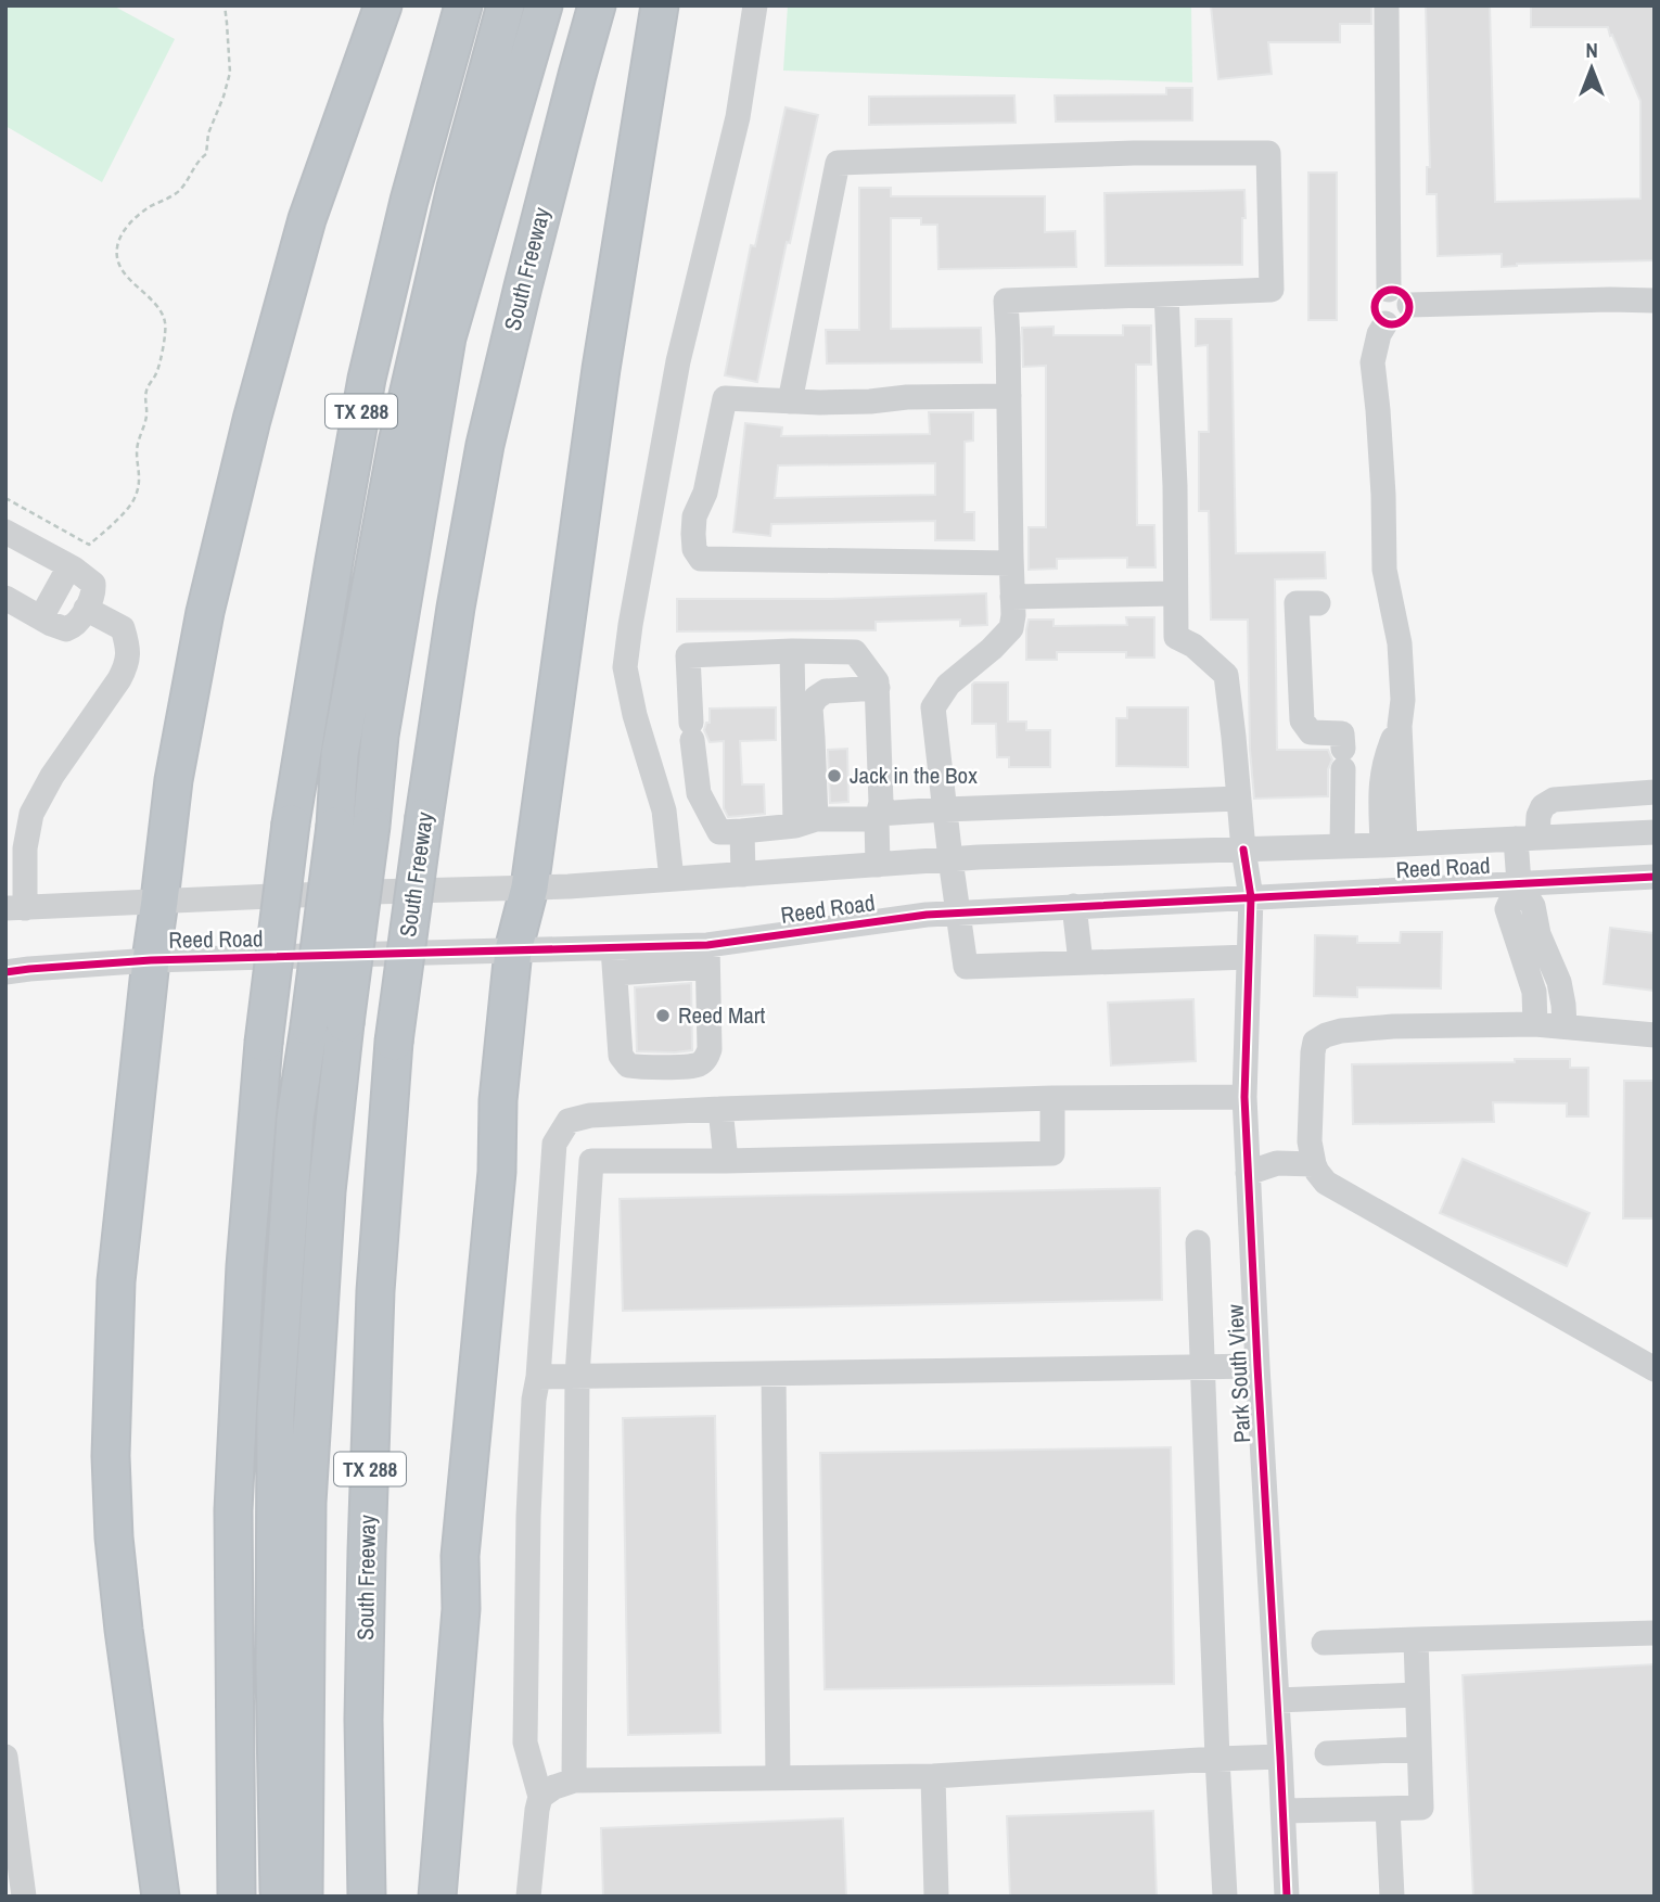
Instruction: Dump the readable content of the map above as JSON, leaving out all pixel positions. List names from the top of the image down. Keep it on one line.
{"streets":{"highway":["South Freeway","TX 288"],"street":["Reed Road","Park South View"]},"crossings":[["Reed Road","Park South View"]],"places":["Jack in the Box","Reed Mart"],"north":"top"}
